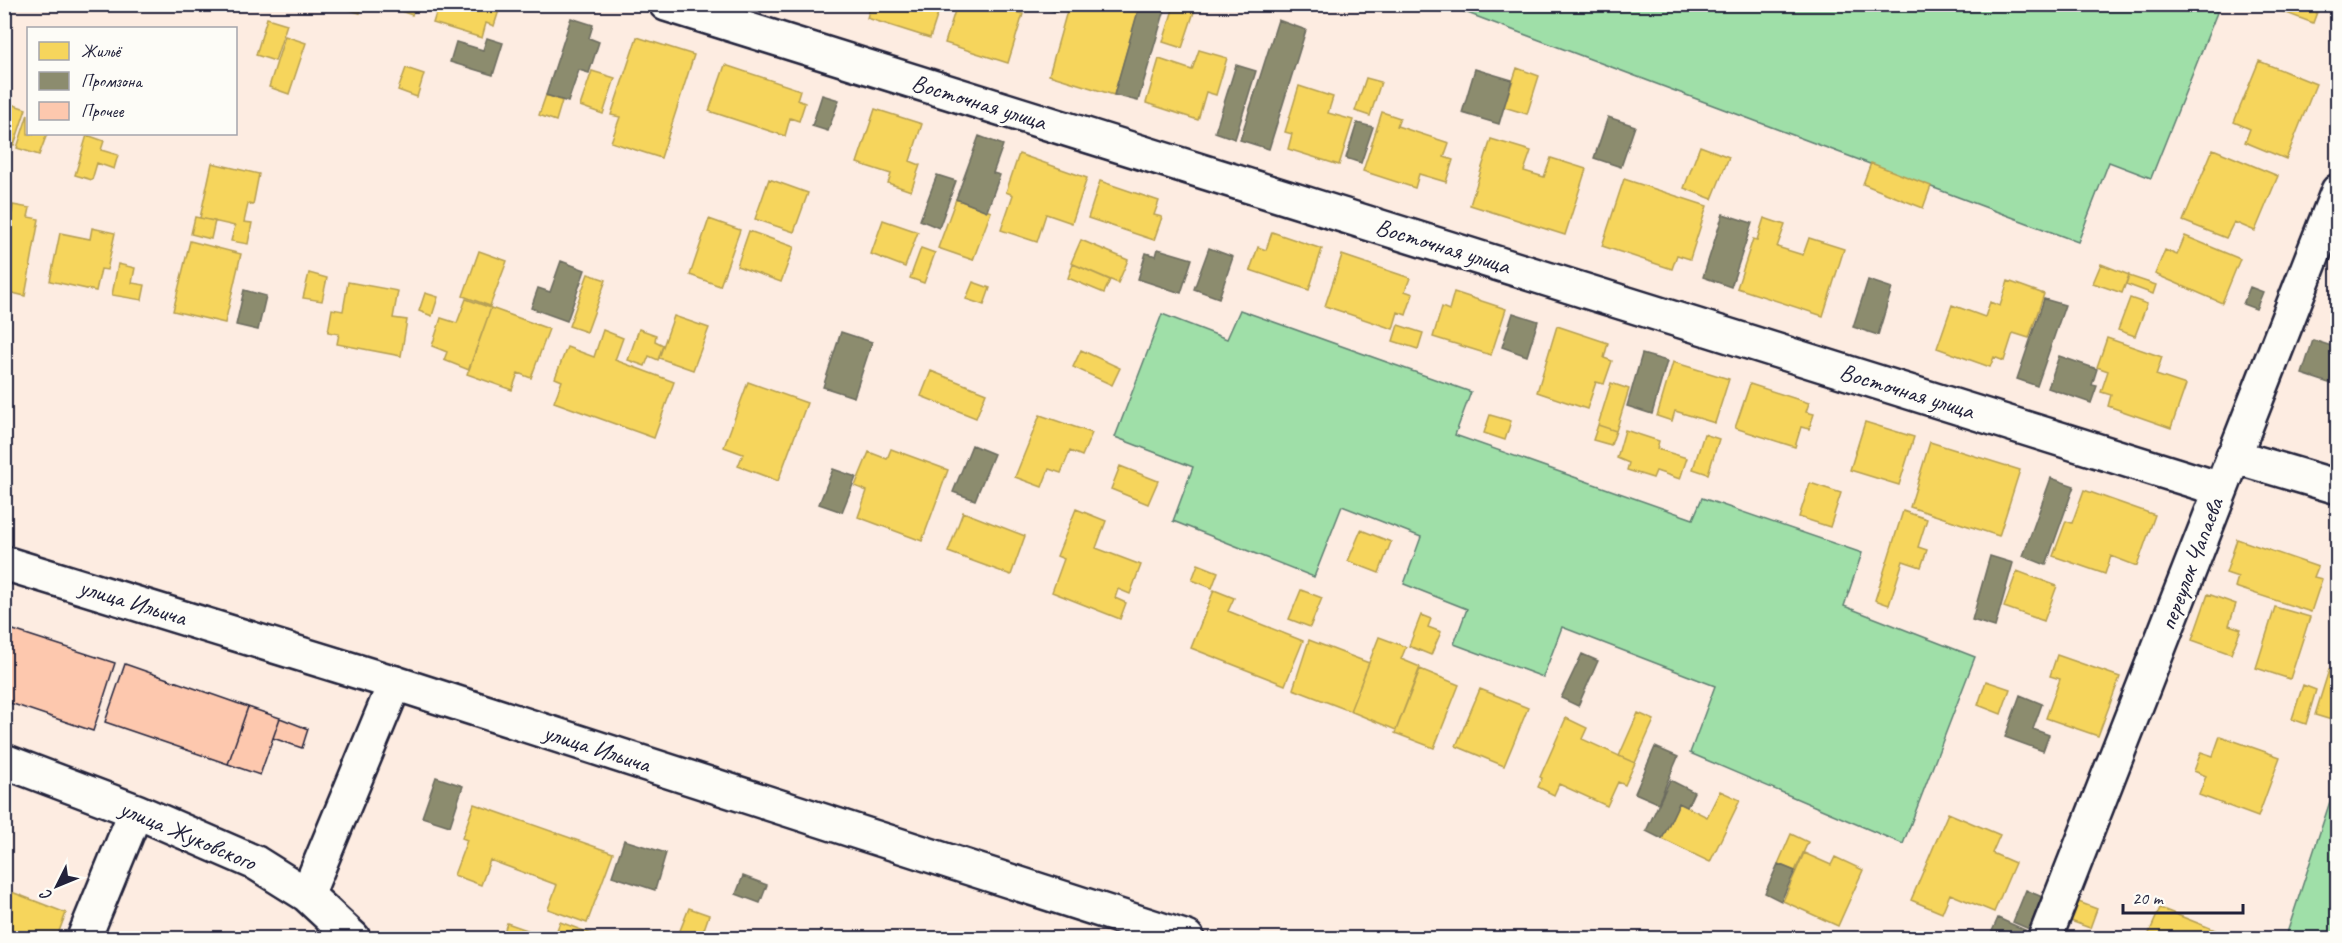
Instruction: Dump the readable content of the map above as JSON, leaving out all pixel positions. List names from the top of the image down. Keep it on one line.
{"streets":{"street":["Восточная улица","переулок Чапаева","улица Ильича","улица Жуковского"]},"crossings":[["Восточная улица","переулок Чапаева"]],"legend":["Жильё","Промзона","Прочее"],"scale_bar":"20 m","north":"bottom left"}
